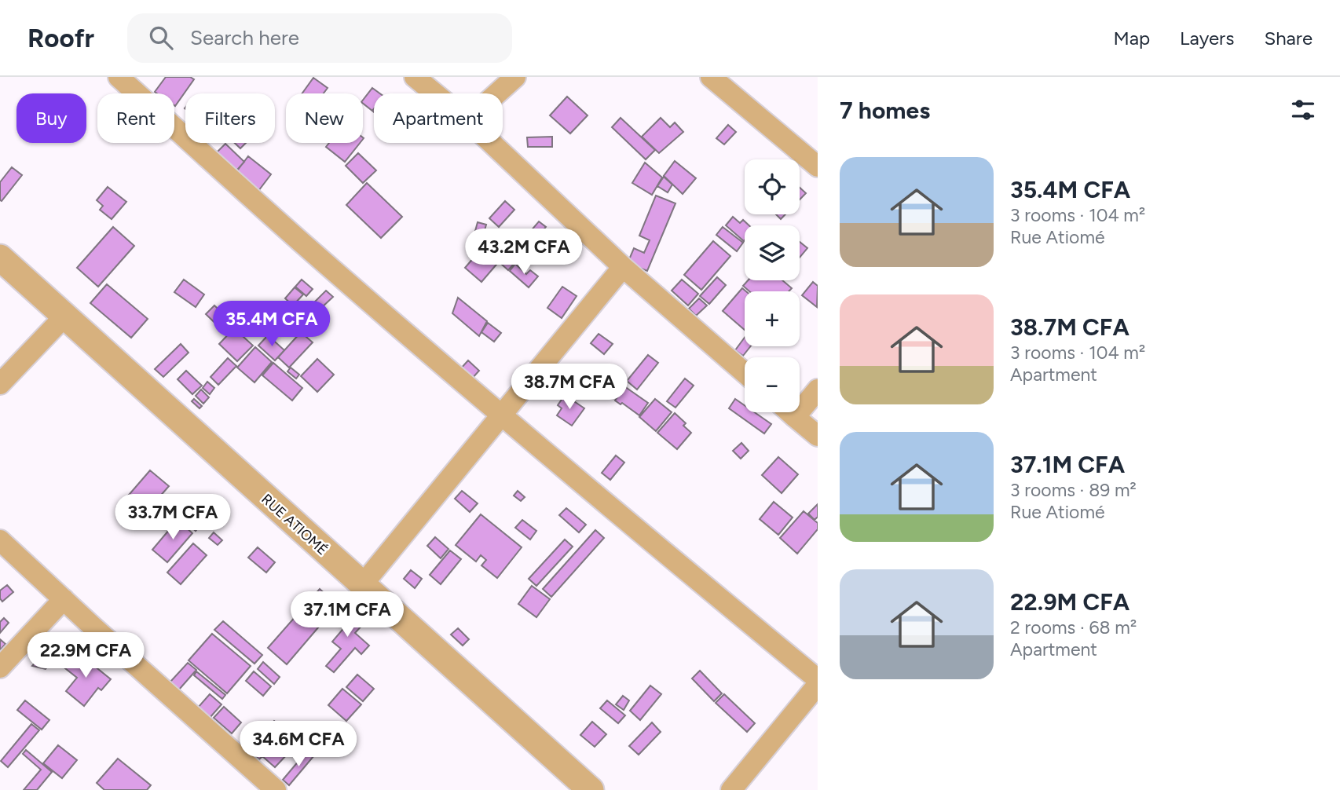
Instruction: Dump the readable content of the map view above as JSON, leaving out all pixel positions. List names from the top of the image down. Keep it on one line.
{"streets":{"street":["RUE ATIOMÉ"]},"page":{"header":"Roofr","search":"Search here","nav":["Map","Layers","Share"],"heading":"7 homes","chip":["Buy","Rent","Filters","New","Apartment"],"list":[{"name":"35.4M CFA","note":"3 rooms · 104 m² · Rue Atiomé"},{"name":"38.7M CFA","note":"3 rooms · 104 m² · Apartment"},{"name":"37.1M CFA","note":"3 rooms · 89 m² · Rue Atiomé"},{"name":"22.9M CFA","note":"2 rooms · 68 m² · Apartment"}],"map_buttons":["+","−"],"price":["43.2M CFA","35.4M CFA","38.7M CFA","33.7M CFA","37.1M CFA","22.9M CFA","34.6M CFA"]}}
